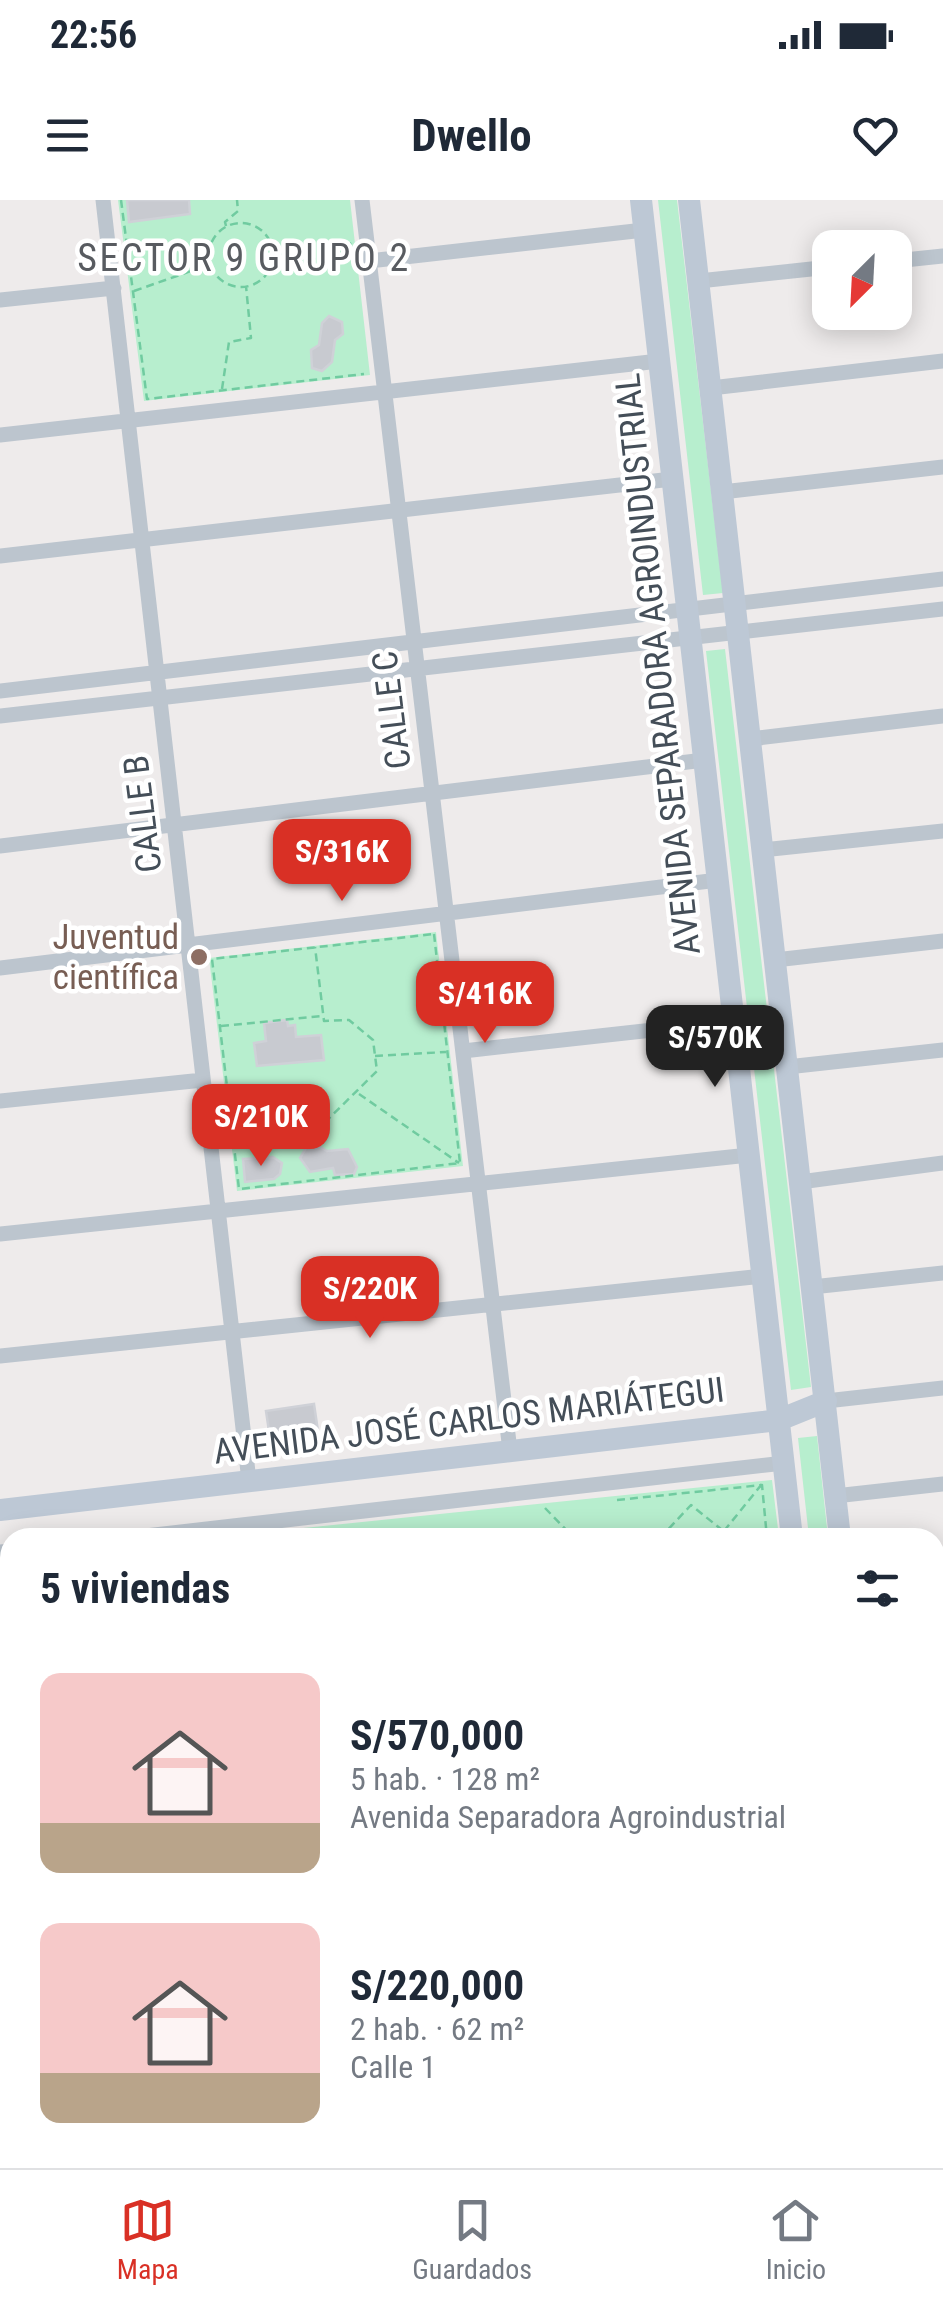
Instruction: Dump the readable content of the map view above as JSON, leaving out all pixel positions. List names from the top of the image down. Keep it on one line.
{"streets":{"street":["AVENIDA SEPARADORA AGROINDUSTRIAL","CALLE C","CALLE B","AVENIDA JOSÉ CARLOS MARIÁTEGUI"]},"crossings":[["AVENIDA SEPARADORA AGROINDUSTRIAL","AVENIDA JOSÉ CARLOS MARIÁTEGUI"],["CALLE C","AVENIDA JOSÉ CARLOS MARIÁTEGUI"],["CALLE B","AVENIDA JOSÉ CARLOS MARIÁTEGUI"]],"districts":["SECTOR 9 GRUPO 2"],"places":["Juventud científica"],"north":"bottom left","page":{"status":"22:56","header":"Dwello","price":["S/316K","S/416K","S/570K","S/210K","S/220K"],"heading":"5 viviendas","list":[{"name":"S/570,000","note":"5 hab. · 128 m² · Avenida Separadora Agroindustrial"},{"name":"S/220,000","note":"2 hab. · 62 m² · Calle 1"}],"tabs":["Mapa","Guardados","Inicio"]}}
